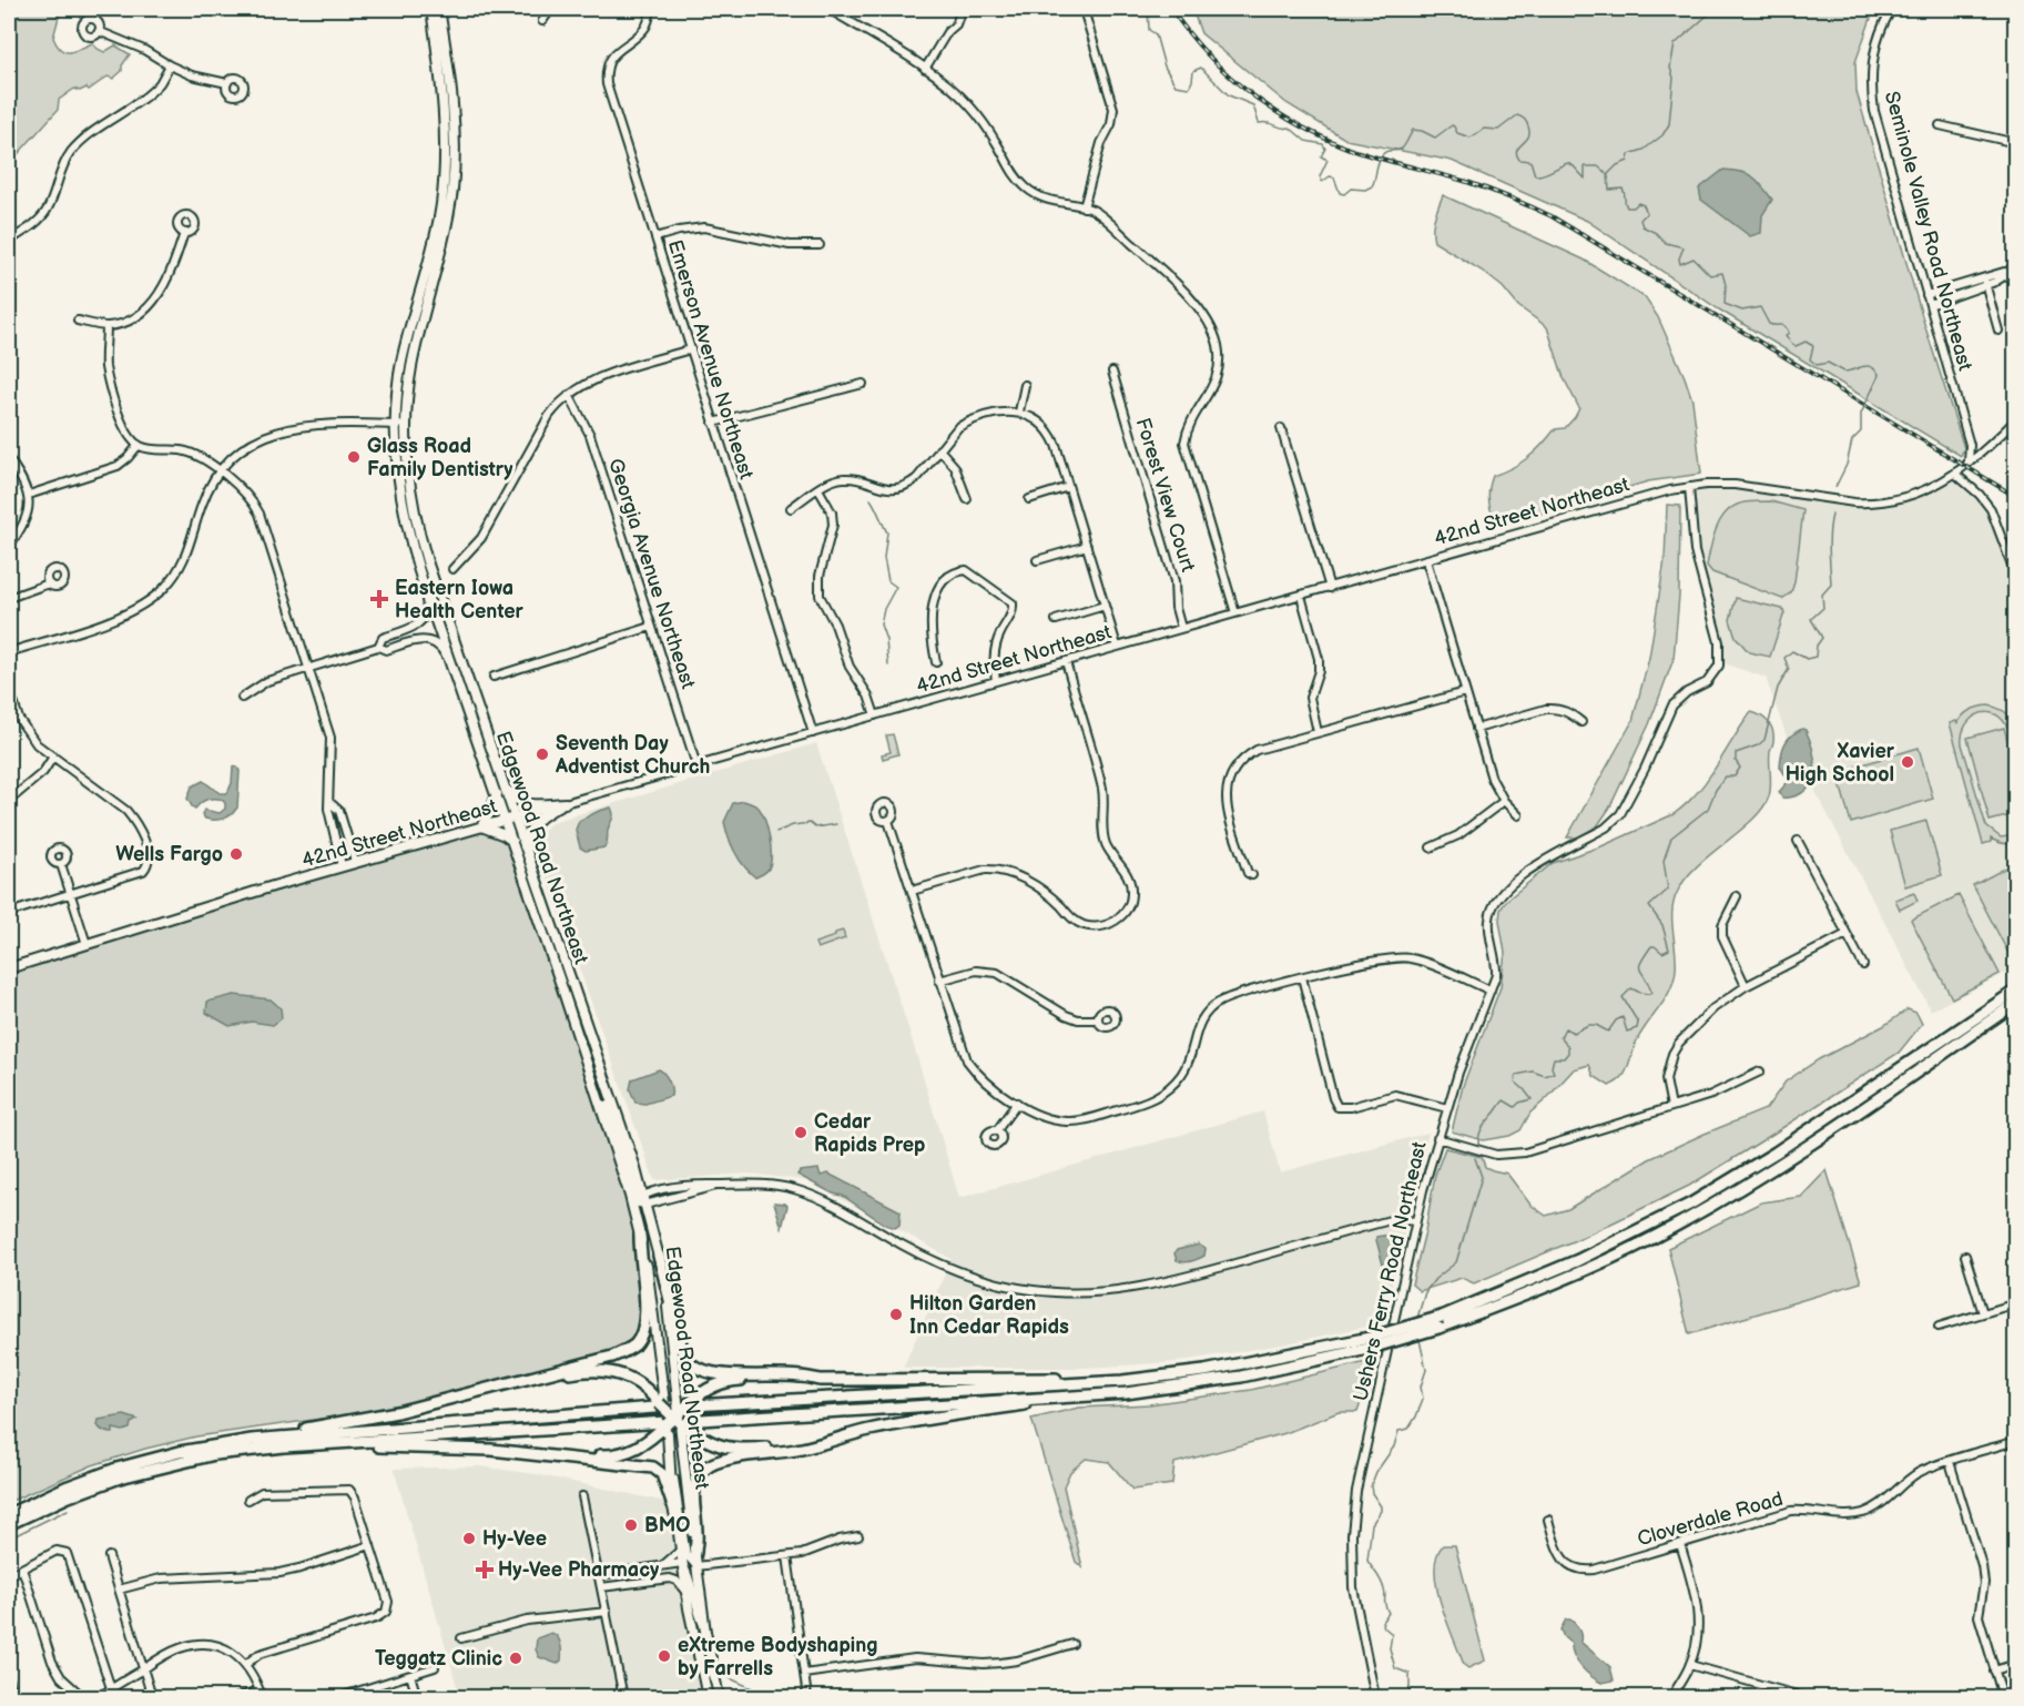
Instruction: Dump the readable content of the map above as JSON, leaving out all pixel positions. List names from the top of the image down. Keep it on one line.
{"streets":{"main road":["42nd Street Northeast","Edgewood Road Northeast"],"street":["Seminole Valley Road Northeast","Emerson Avenue Northeast","Forest View Court","Georgia Avenue Northeast","Ushers Ferry Road Northeast","Cloverdale Road"]},"crossings":[["Seminole Valley Road Northeast","42nd Street Northeast"],["Emerson Avenue Northeast","42nd Street Northeast"],["Forest View Court","42nd Street Northeast"],["42nd Street Northeast","Georgia Avenue Northeast"],["42nd Street Northeast","Edgewood Road Northeast"],["42nd Street Northeast","Ushers Ferry Road Northeast"]],"places":{"other":["Glass Road Family Dentistry","Seventh Day Adventist Church","Xavier High School","Wells Fargo","Cedar Rapids Prep","Hilton Garden Inn Cedar Rapids","BMO","Hy-Vee","eXtreme Bodyshaping by Farrells","Teggatz Clinic"],"health":["Eastern Iowa Health Center","Hy-Vee Pharmacy"]}}
